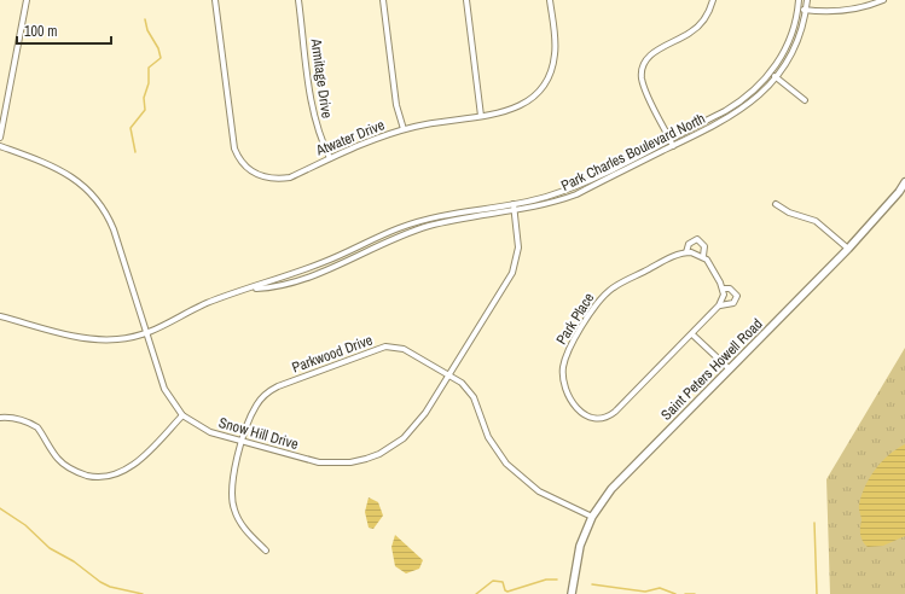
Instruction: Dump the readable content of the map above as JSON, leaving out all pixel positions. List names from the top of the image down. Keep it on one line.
{"streets":{"main road":["Saint Peters Howell Road"],"street":["Armitage Drive","Atwater Drive","Park Charles Boulevard North","Park Place","Parkwood Drive","Snow Hill Drive"]},"crossings":[["Armitage Drive","Atwater Drive"],["Park Charles Boulevard North","Snow Hill Drive"],["Parkwood Drive","Saint Peters Howell Road"],["Parkwood Drive","Snow Hill Drive"]],"scale_bar":"100 m"}
